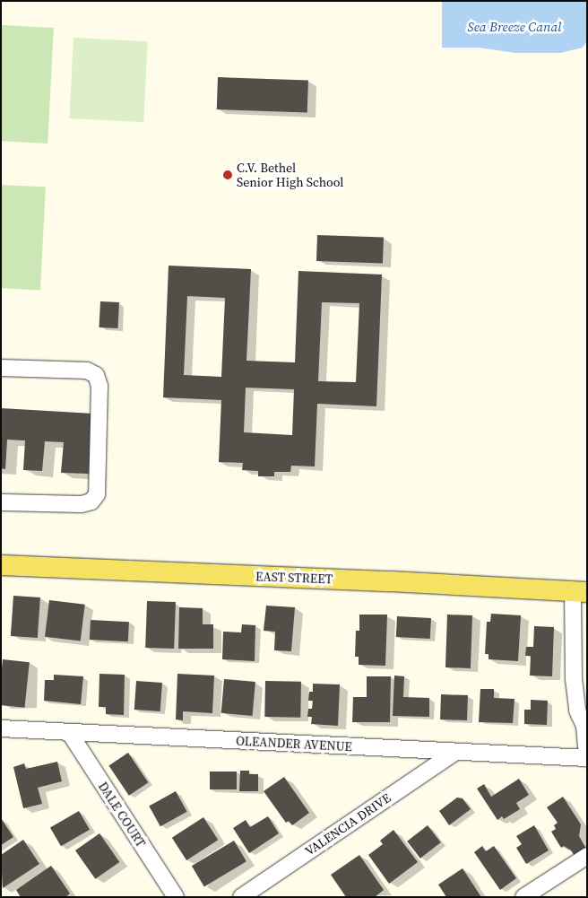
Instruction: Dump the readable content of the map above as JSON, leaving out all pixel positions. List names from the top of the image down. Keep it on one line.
{"streets":{"main road":["EAST STREET"],"street":["OLEANDER AVENUE","DALE COURT","VALENCIA DRIVE"]},"crossings":[["OLEANDER AVENUE","DALE COURT"],["OLEANDER AVENUE","VALENCIA DRIVE"]],"water":["Sea Breeze Canal"],"places":["C.V. Bethel Senior High School"]}
